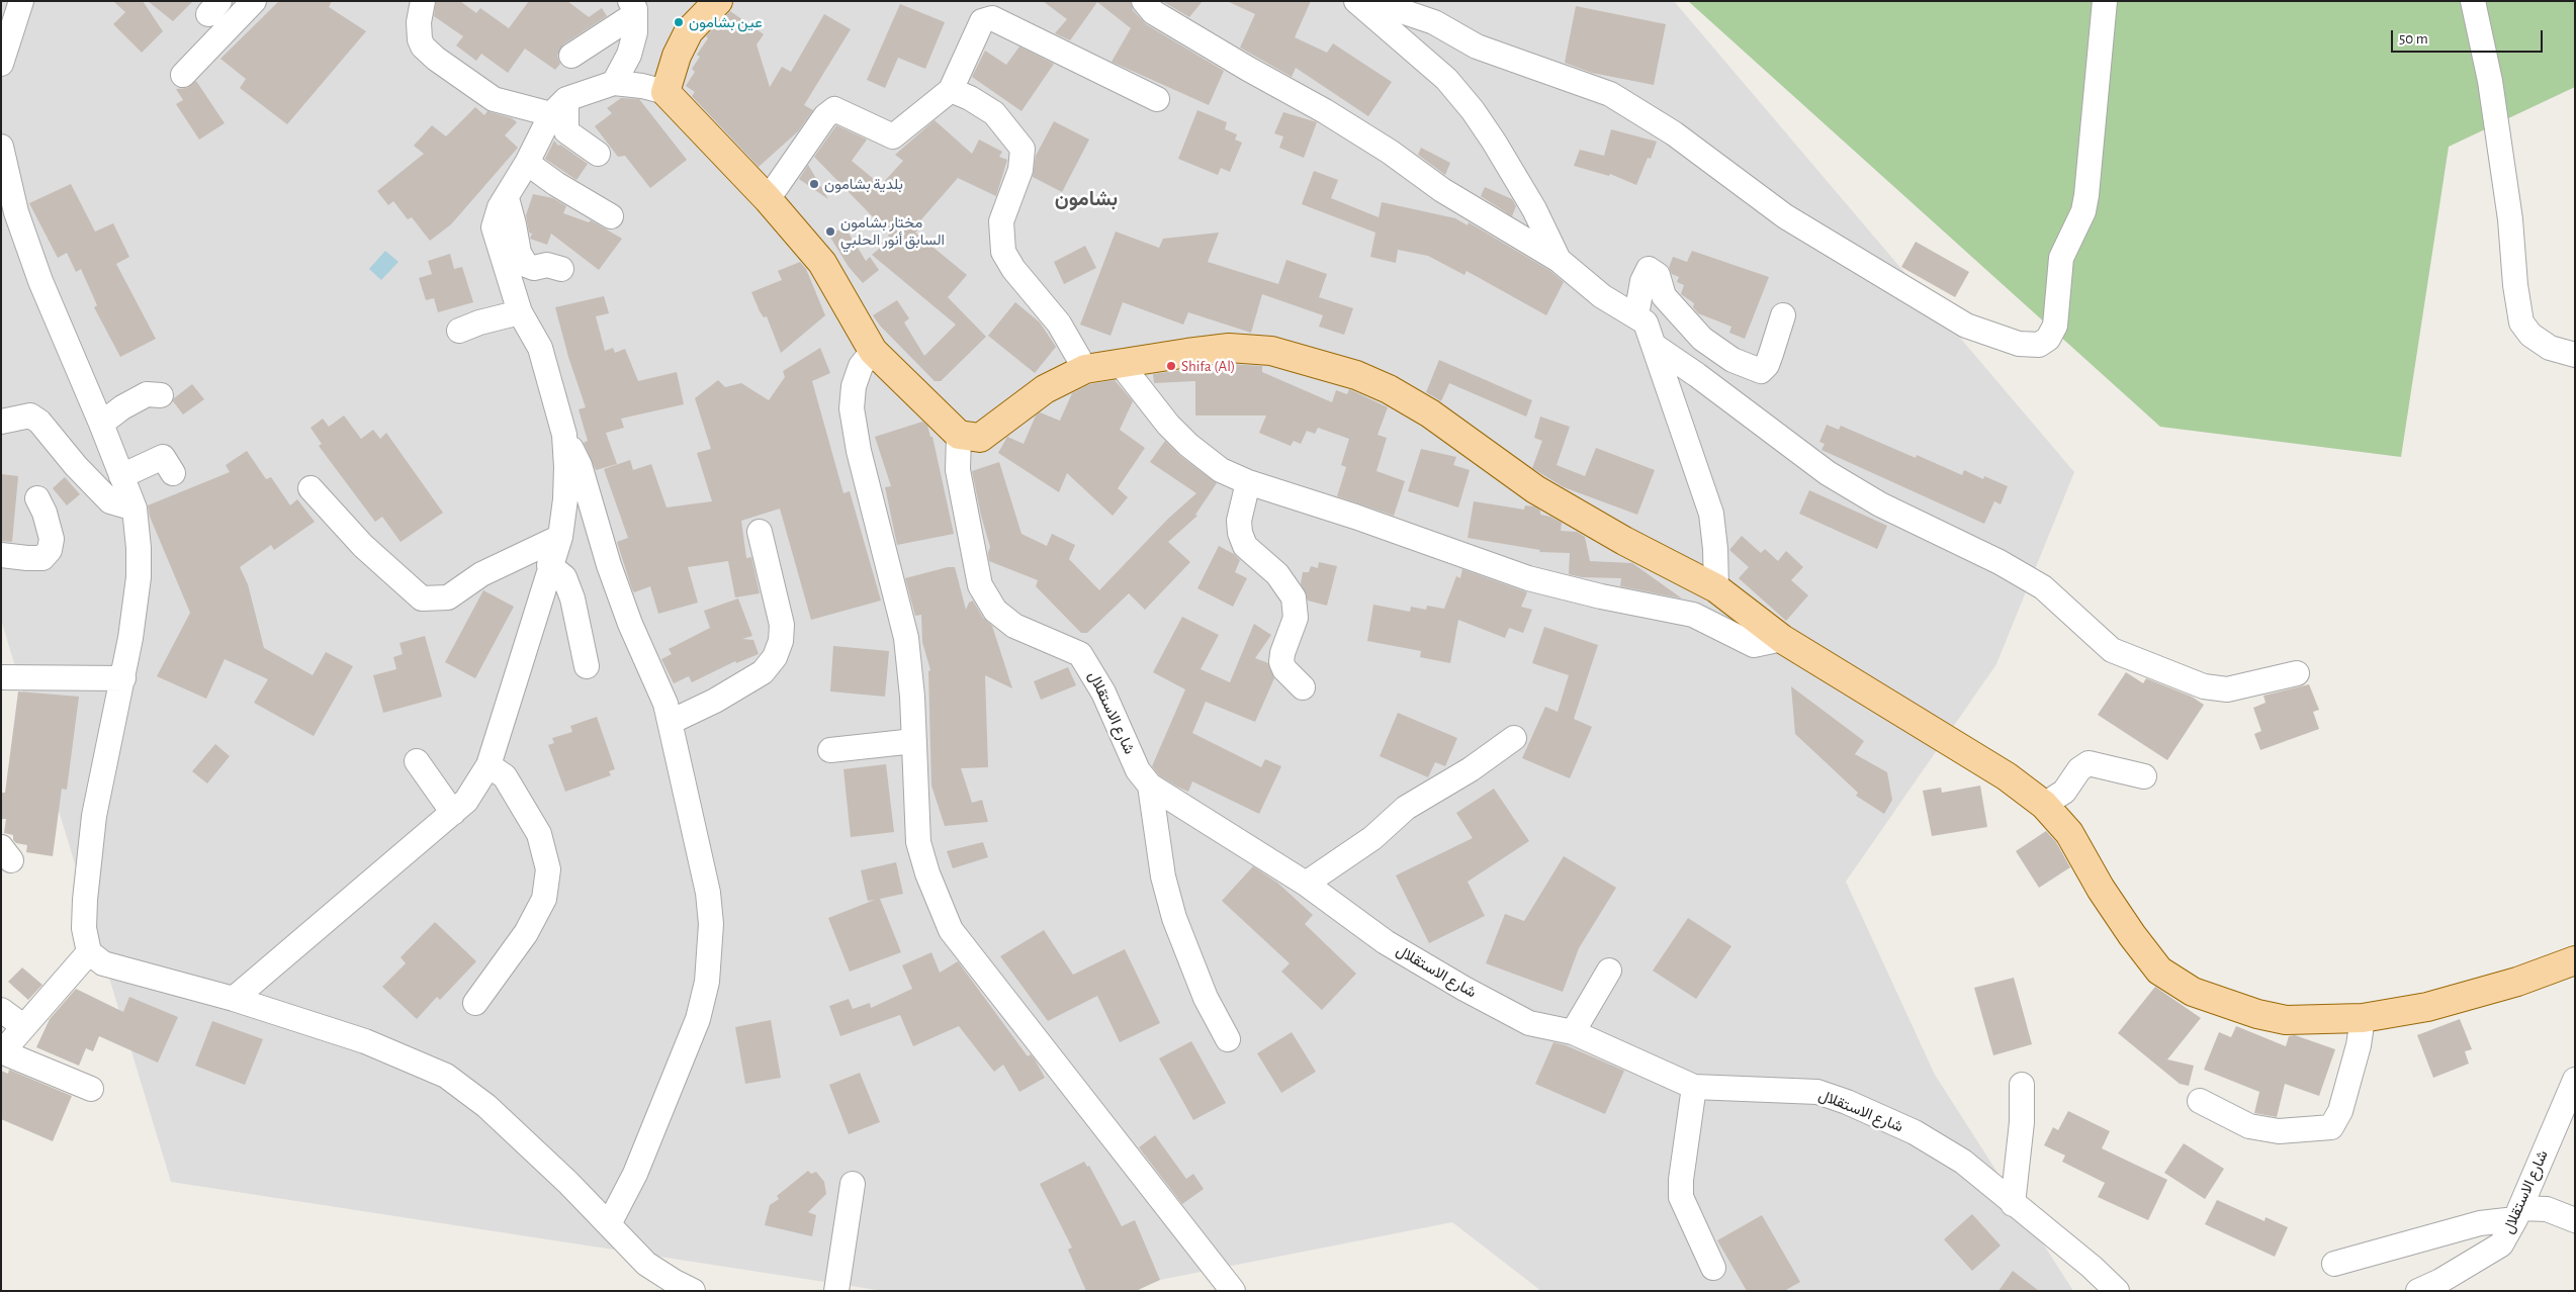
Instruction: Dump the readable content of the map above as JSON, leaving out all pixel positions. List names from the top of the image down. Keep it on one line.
{"streets":{"street":["شارع الاستقلال"]},"districts":["بشامون"],"places":["عين بشامون","بلدية بشامون","مختار بشامون السابق أنور الحلبي","Shifa (Al)"],"scale_bar":"50 m"}
